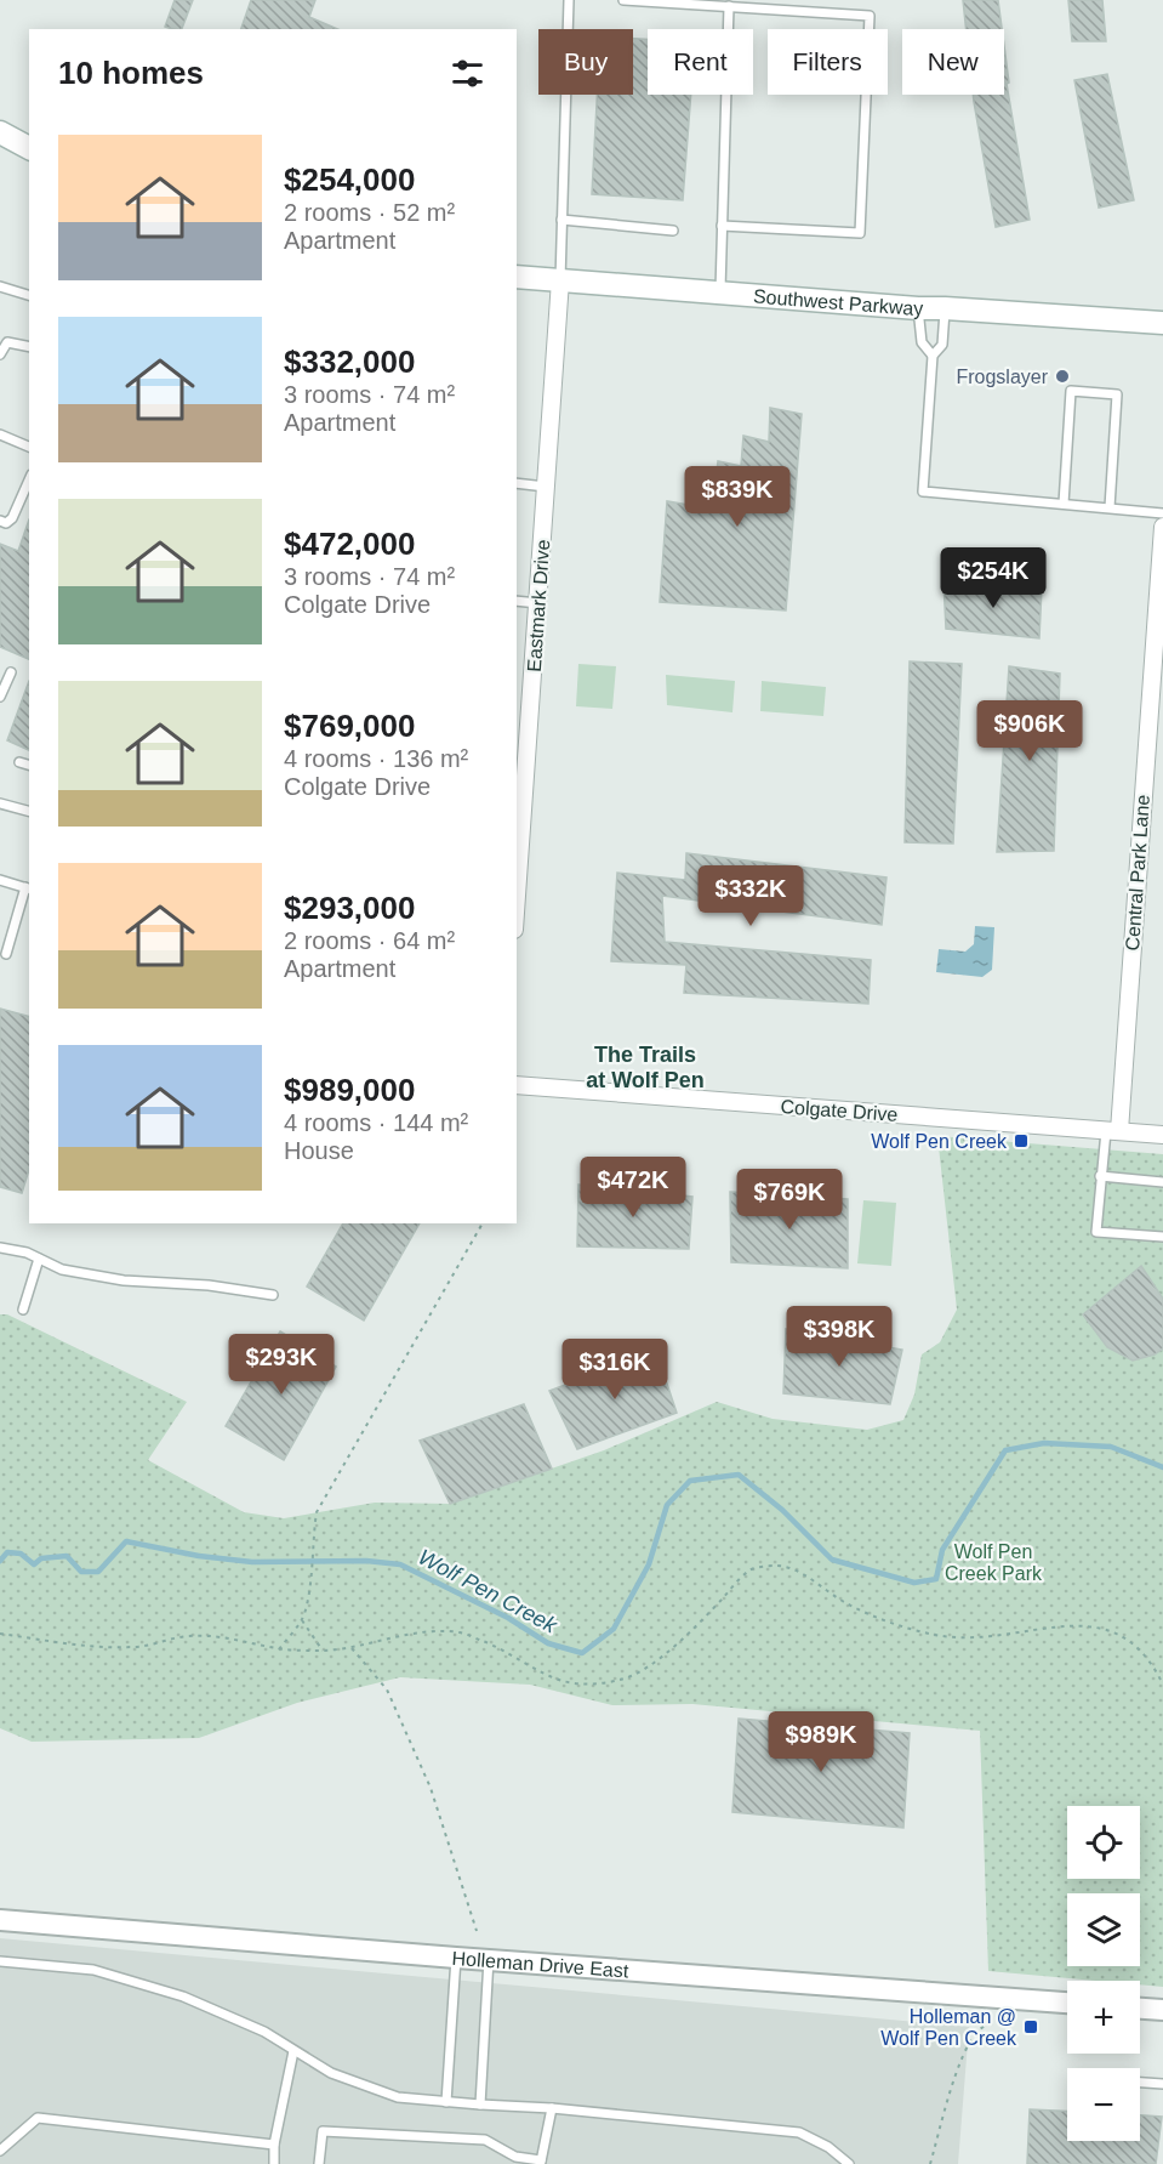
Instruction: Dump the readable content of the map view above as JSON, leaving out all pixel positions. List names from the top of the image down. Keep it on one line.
{"streets":{"main road":["Southwest Parkway"],"street":["Eastmark Drive","Central Park Lane","Colgate Drive","Holleman Drive East"]},"crossings":[["Southwest Parkway","Eastmark Drive"],["Central Park Lane","Colgate Drive"]],"districts":["The Trails at Wolf Pen"],"water":["Wolf Pen Creek"],"parks":["Wolf Pen Creek Park"],"places":{"other":["Frogslayer"],"transit":["Wolf Pen Creek","Holleman @ Wolf Pen Creek"]},"page":{"chip":["Buy","Rent","Filters","New"],"heading":"10 homes","list":[{"name":"$254,000","note":"2 rooms · 52 m² · Apartment"},{"name":"$332,000","note":"3 rooms · 74 m² · Apartment"},{"name":"$472,000","note":"3 rooms · 74 m² · Colgate Drive"},{"name":"$769,000","note":"4 rooms · 136 m² · Colgate Drive"},{"name":"$293,000","note":"2 rooms · 64 m² · Apartment"},{"name":"$989,000","note":"4 rooms · 144 m² · House"}],"price":["$839K","$254K","$906K","$332K","$472K","$769K","$398K","$293K","$316K","$989K"],"map_buttons":["+","−"]}}
